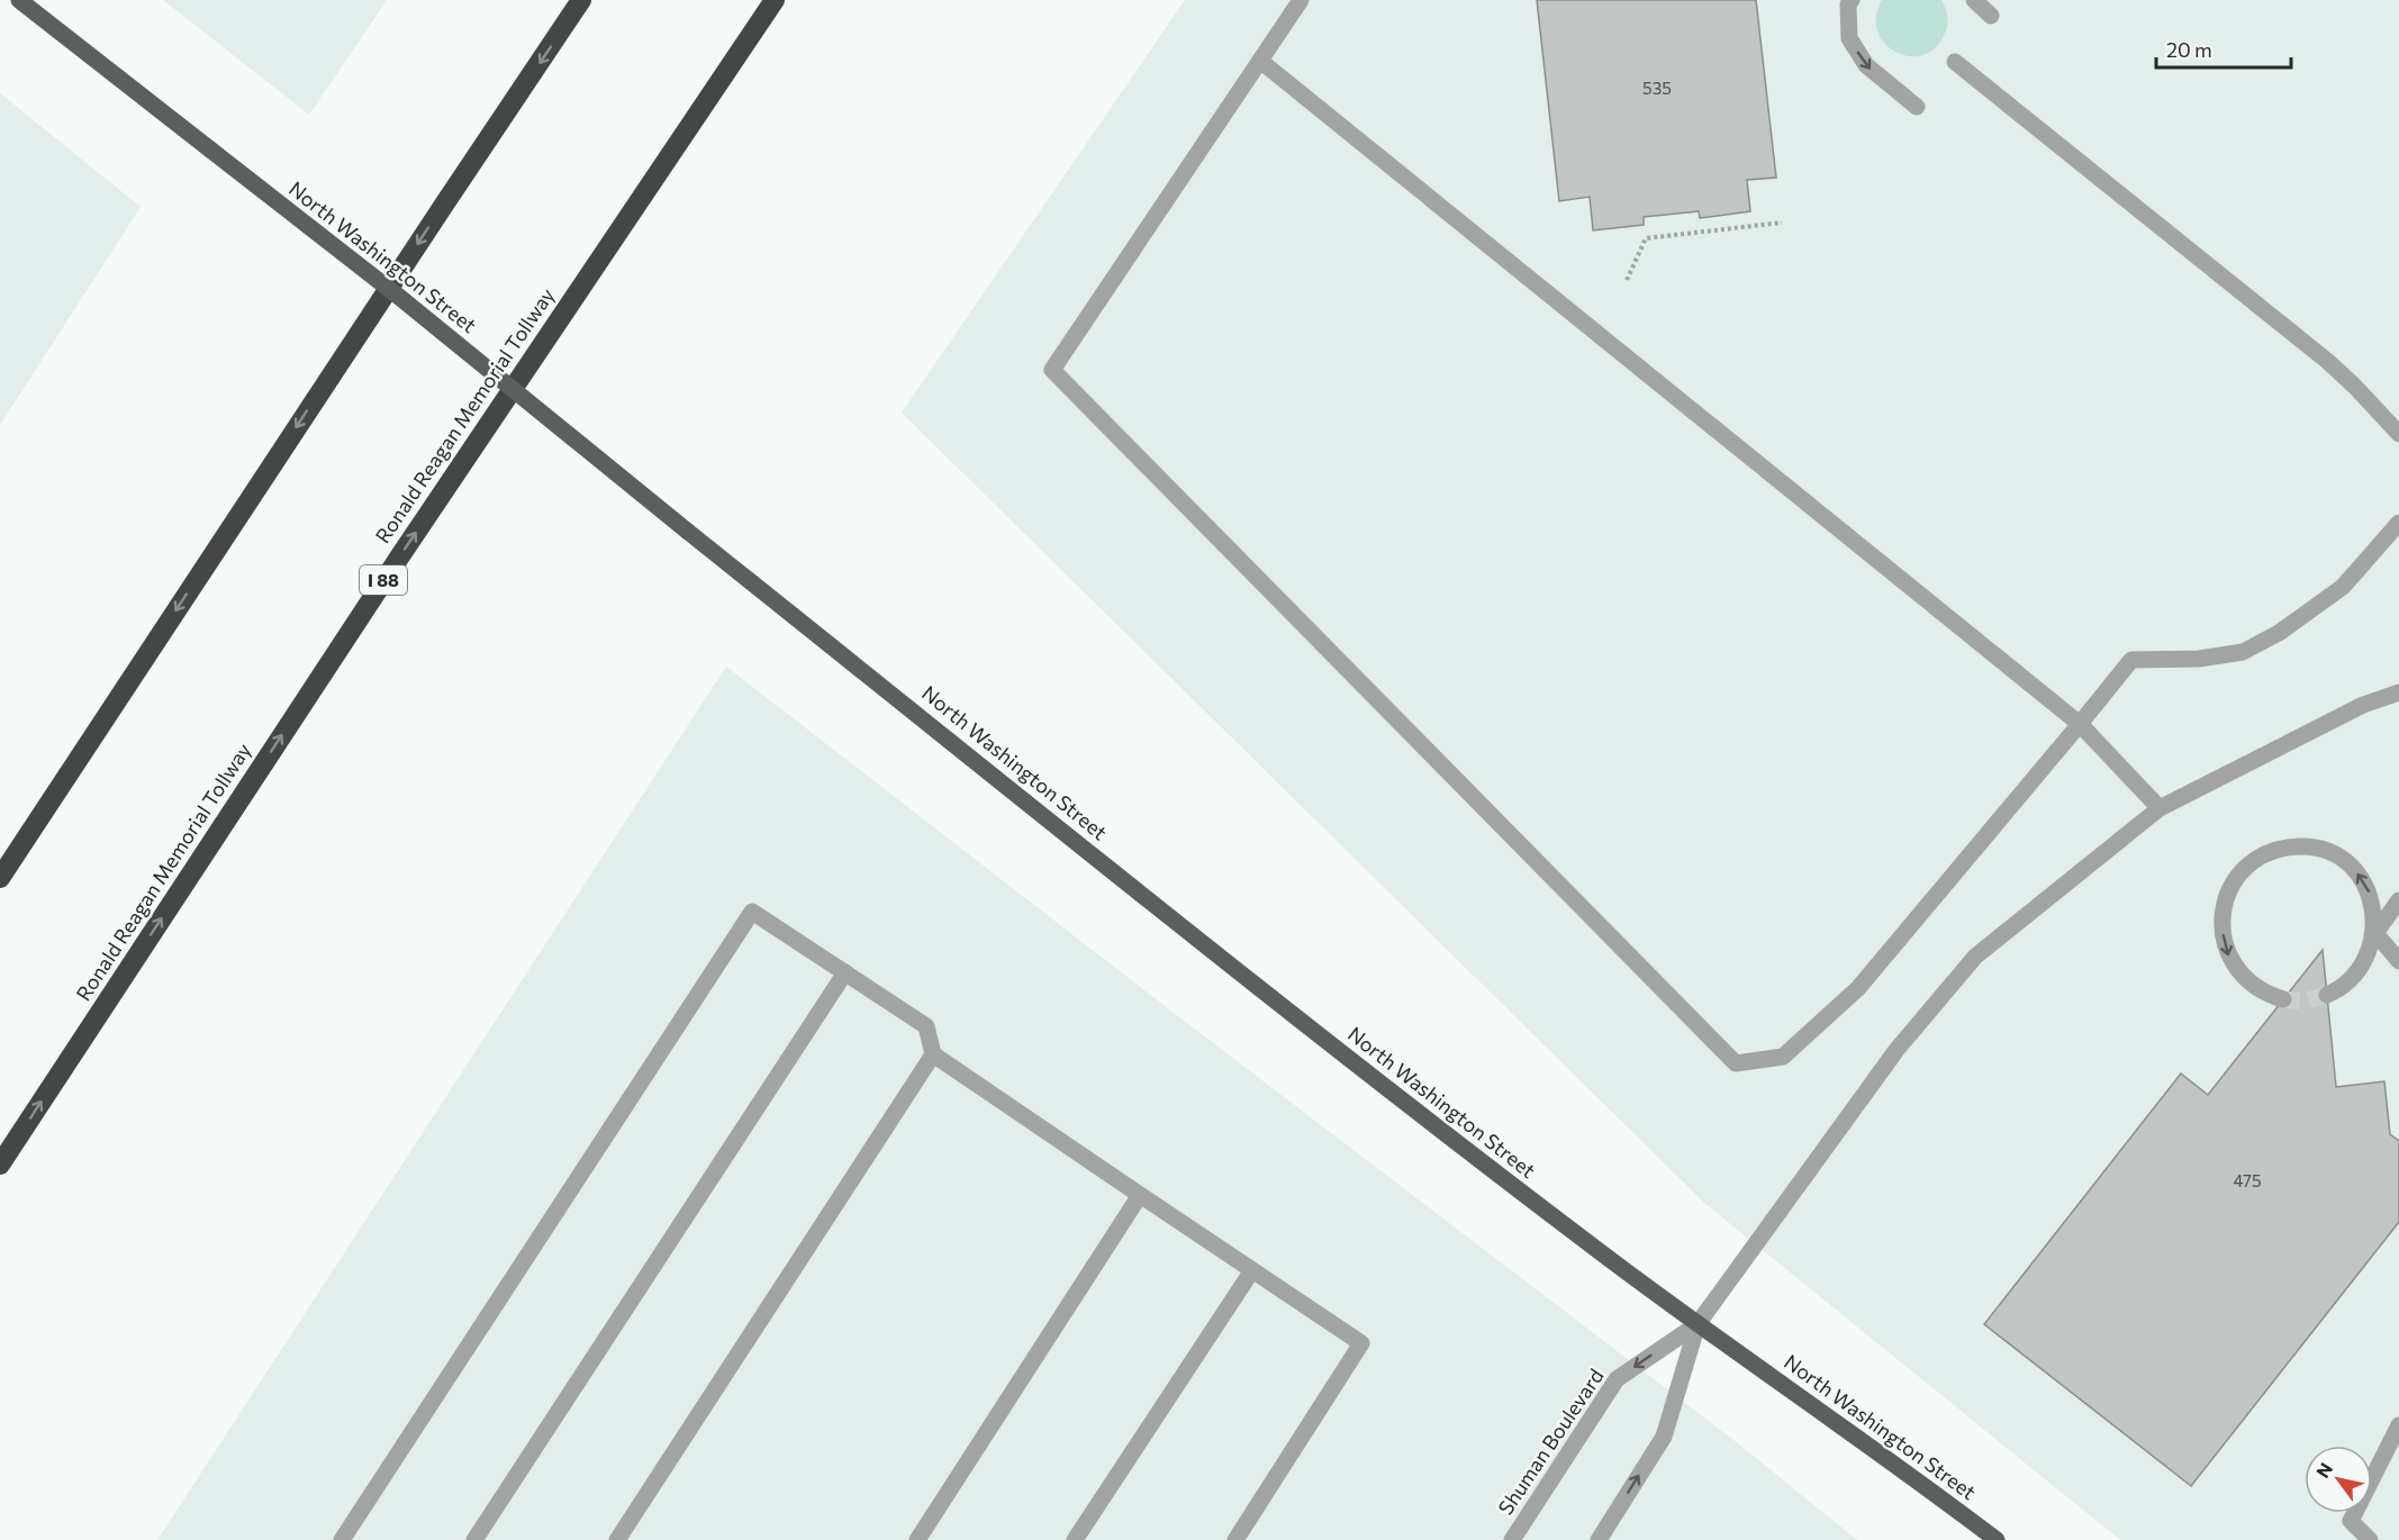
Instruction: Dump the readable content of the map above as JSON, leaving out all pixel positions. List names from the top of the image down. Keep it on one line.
{"streets":{"highway":["Ronald Reagan Memorial Tollway","I 88"],"main road":["North Washington Street"],"street":["Shuman Boulevard"]},"crossings":[["North Washington Street","Shuman Boulevard"]],"house_numbers":["535","475"],"scale_bar":"20 m","north":"top left"}
